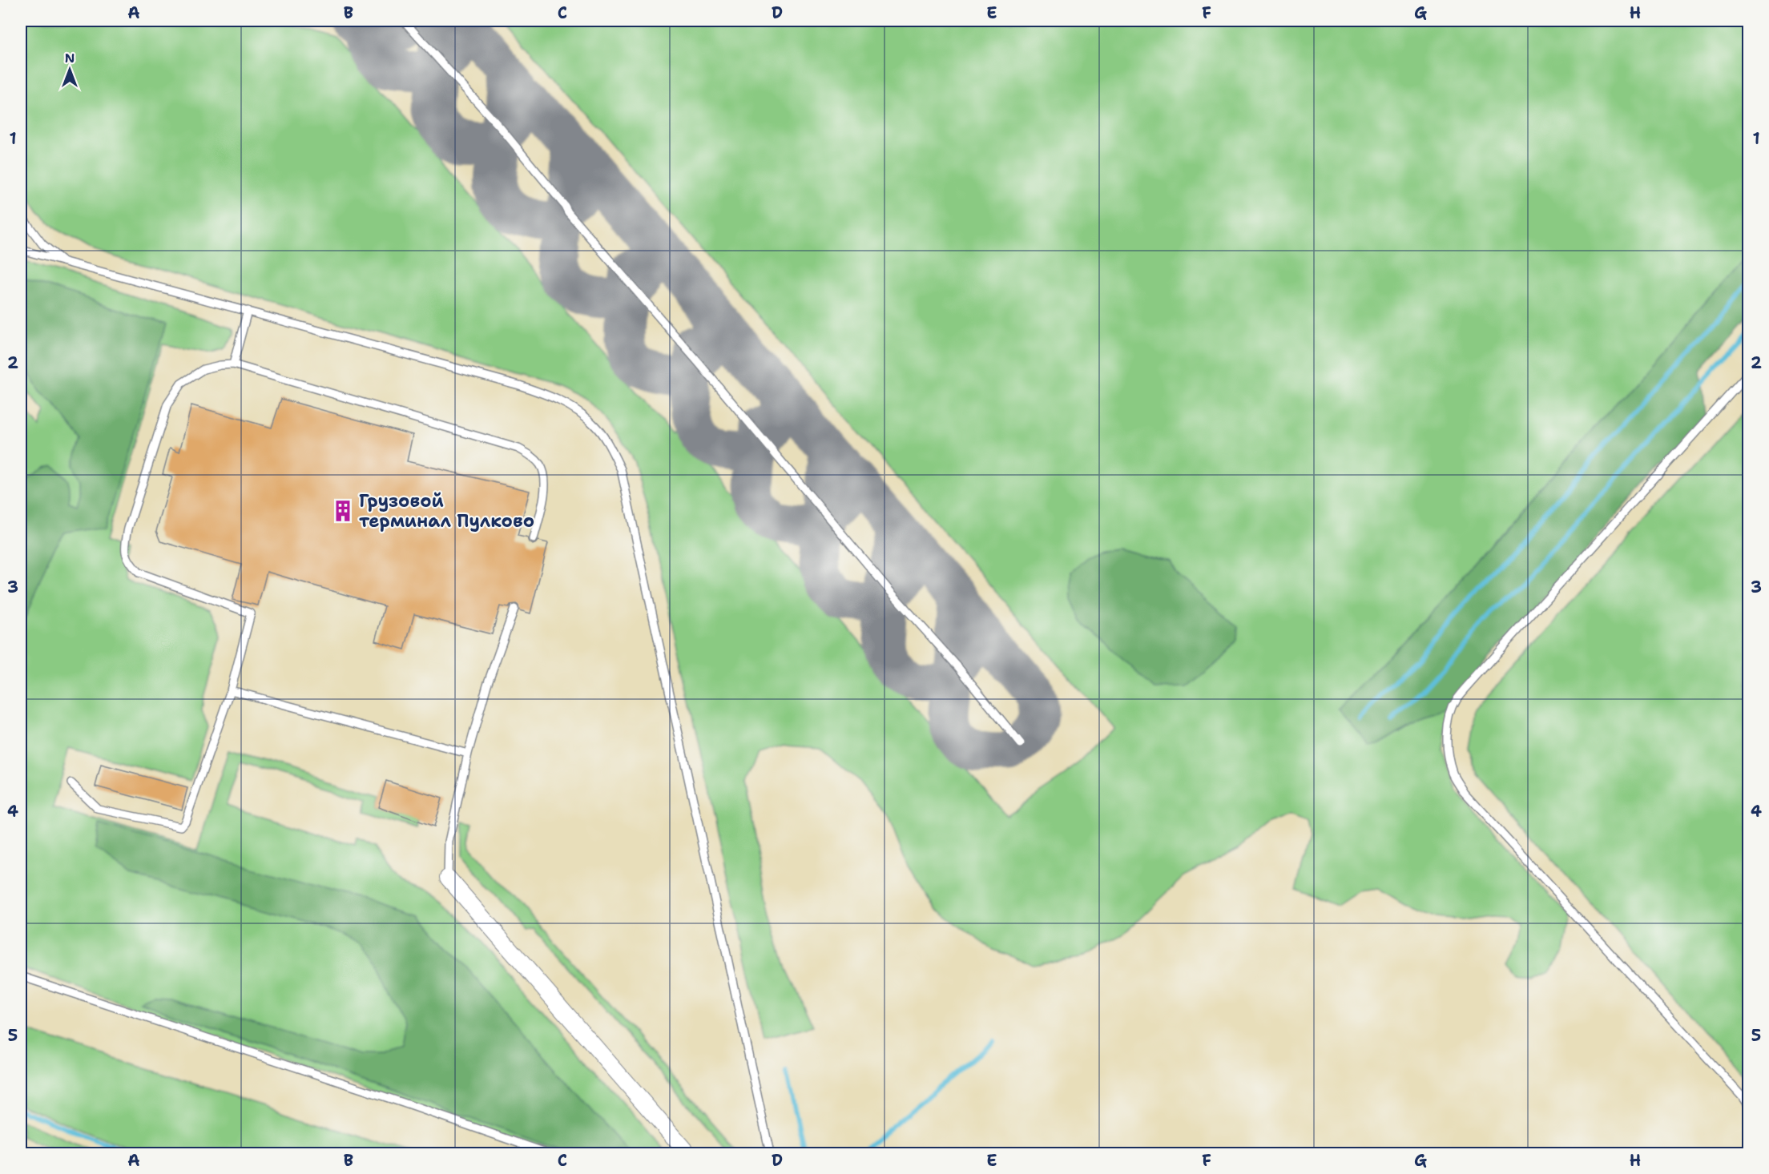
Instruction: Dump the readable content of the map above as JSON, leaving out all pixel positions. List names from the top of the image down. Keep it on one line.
{"places":{"building":["Грузовой терминал Пулково"]},"north":"top","grid":{"columns":["A","B","C","D","E","F","G","H"],"rows":["1","2","3","4","5"]}}
